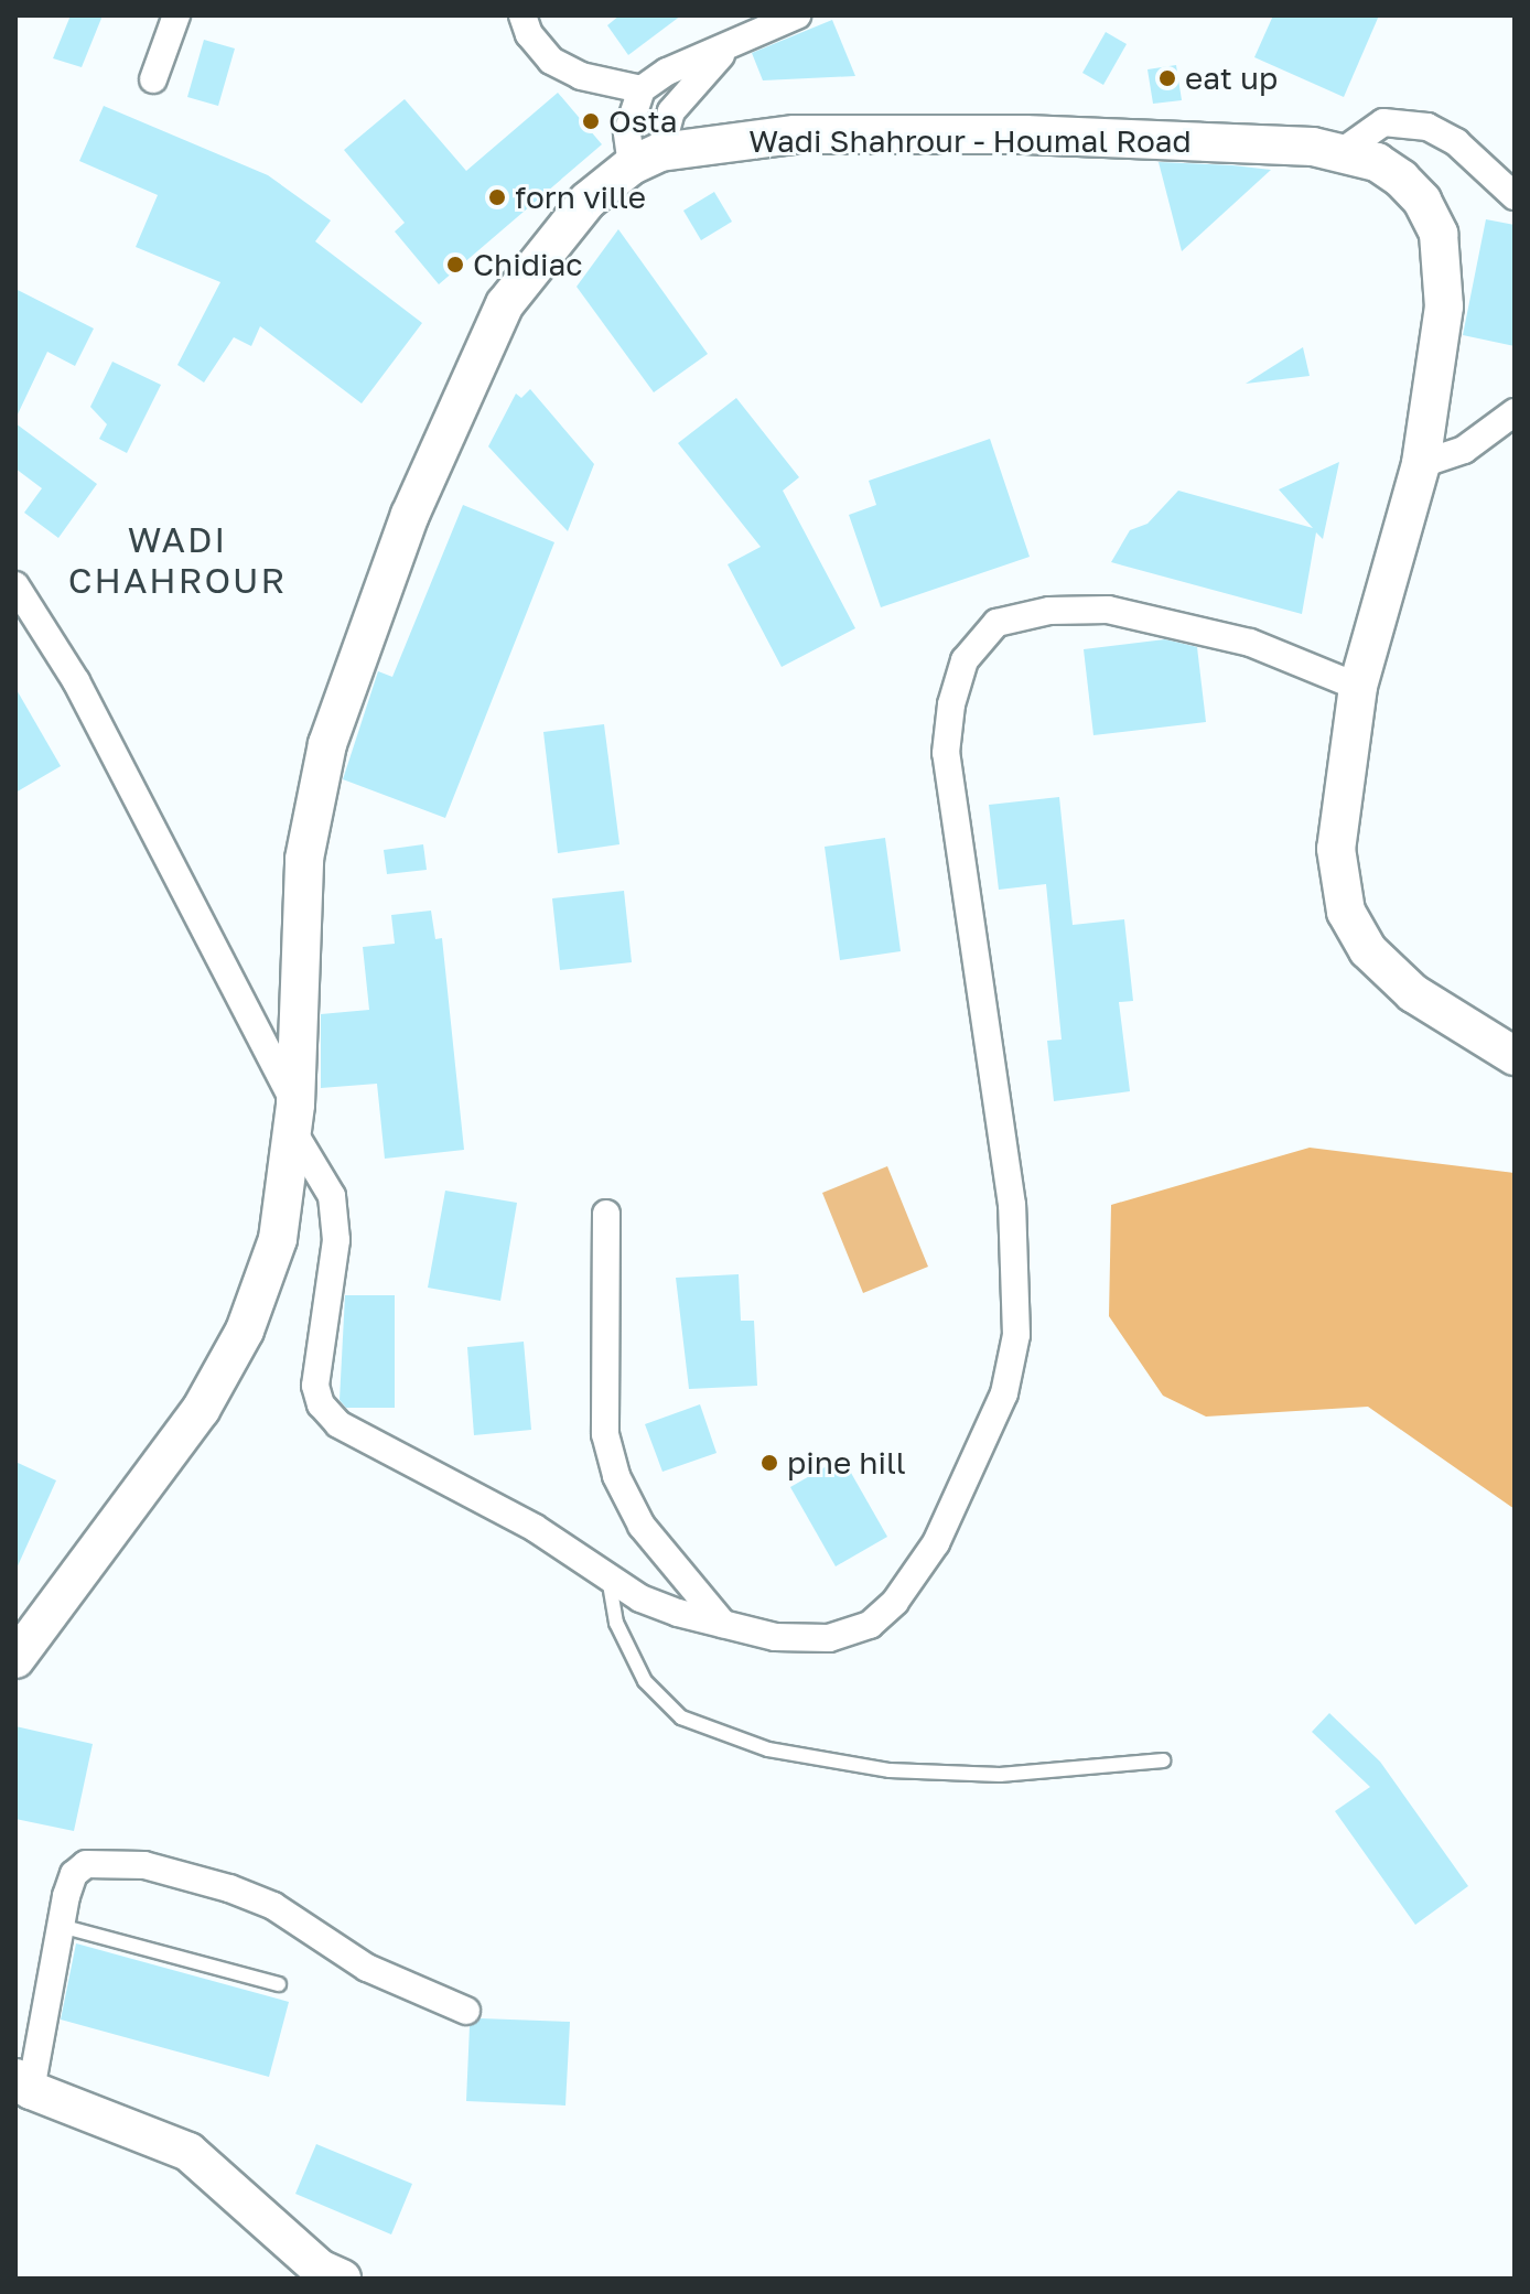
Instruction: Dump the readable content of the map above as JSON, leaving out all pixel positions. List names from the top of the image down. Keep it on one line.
{"streets":{"main road":["Wadi Shahrour - Houmal Road"]},"districts":["WADI CHAHROUR"],"places":["eat up","Osta","forn ville","Chidiac","pine hill"]}
